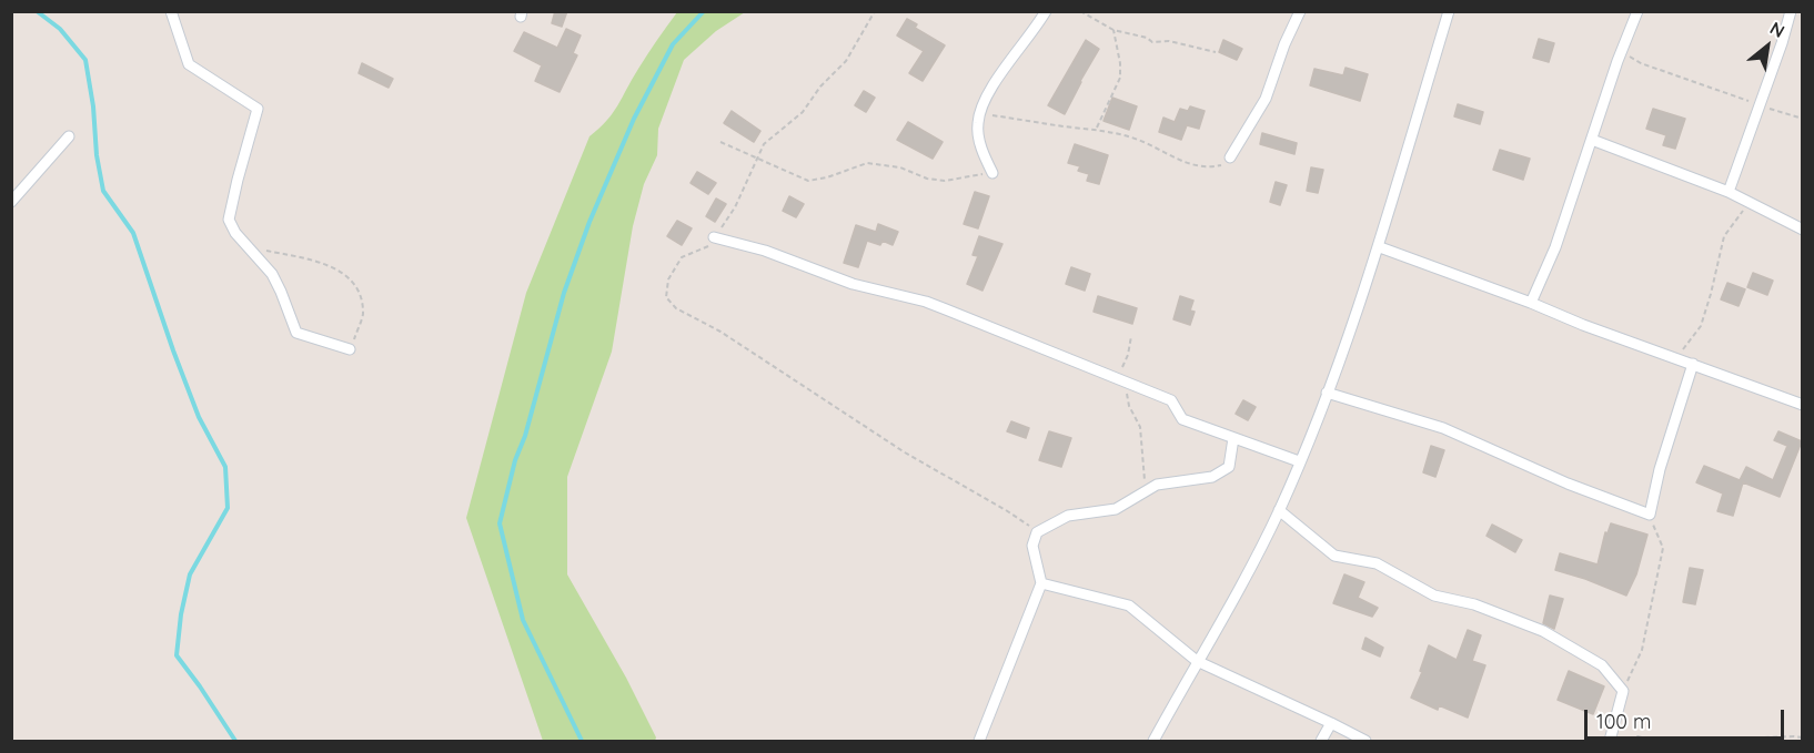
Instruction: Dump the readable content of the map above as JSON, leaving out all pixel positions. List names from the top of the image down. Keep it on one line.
{"scale_bar":"100 m","north":"top right"}
